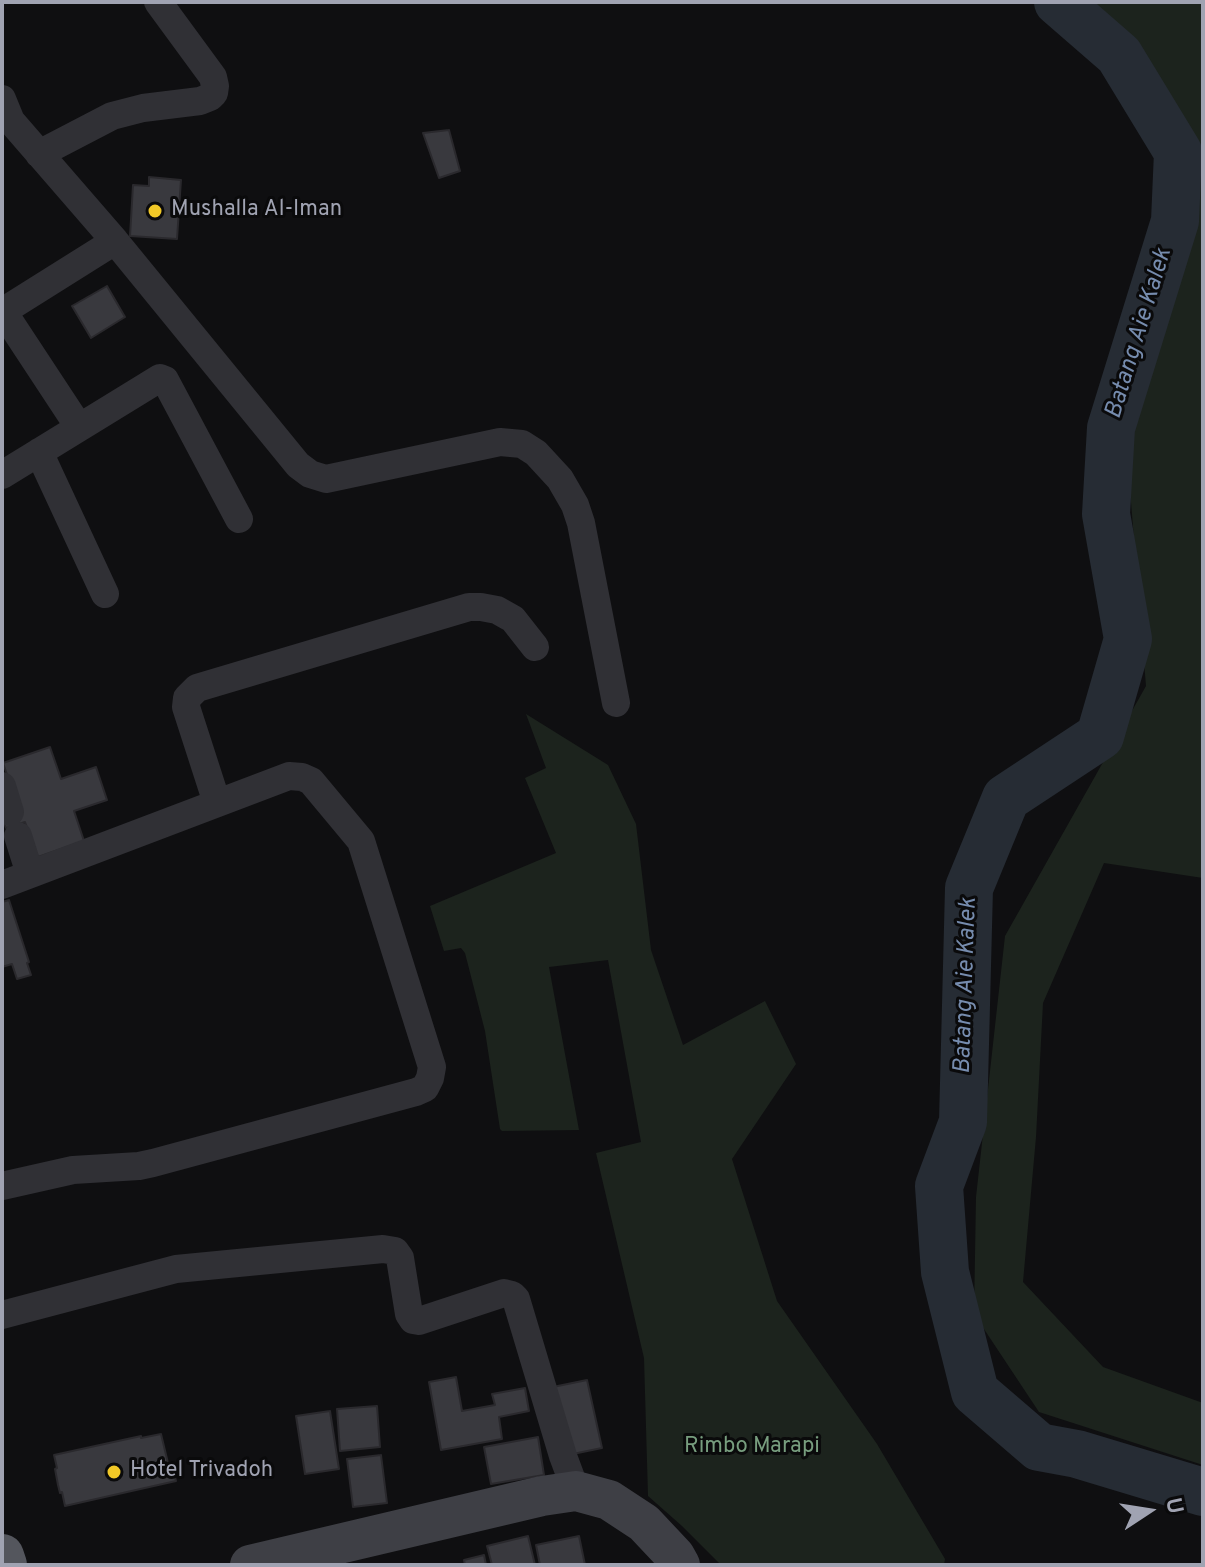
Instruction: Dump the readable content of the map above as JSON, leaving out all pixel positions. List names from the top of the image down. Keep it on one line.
{"water":["Batang Aie Kalek"],"parks":["Rimbo Marapi"],"places":["Mushalla Al-Iman","Hotel Trivadoh"],"north":"right"}
